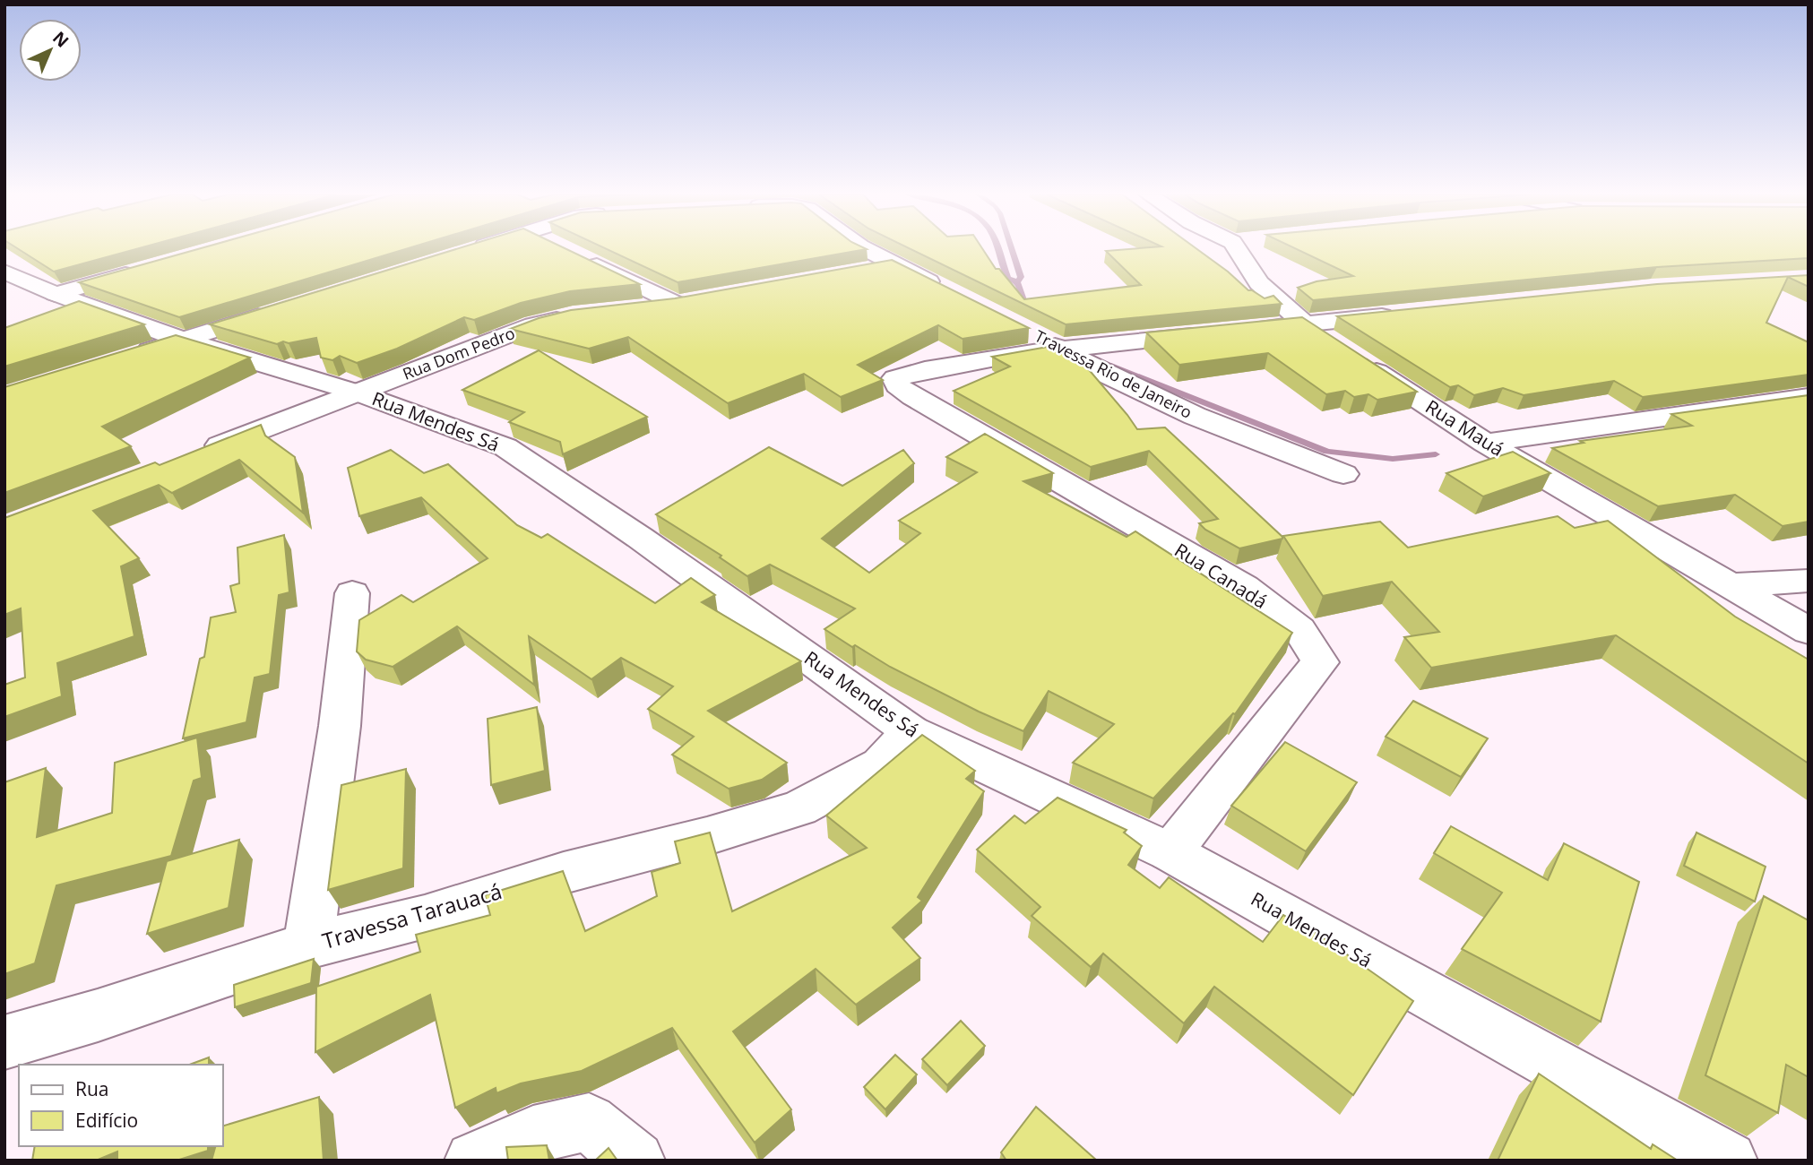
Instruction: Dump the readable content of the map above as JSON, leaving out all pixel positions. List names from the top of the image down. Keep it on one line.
{"streets":{"street":["Rua Dom Pedro","Travessa Rio de Janeiro","Rua Mendes Sá","Rua Mauá","Rua Canadá","Travessa Tarauacá"]},"crossings":[["Rua Dom Pedro","Rua Mendes Sá"],["Travessa Rio de Janeiro","Rua Canadá"],["Rua Mendes Sá","Rua Canadá"],["Rua Mendes Sá","Travessa Tarauacá"]],"legend":["Rua","Edifício"],"north":"top right"}
